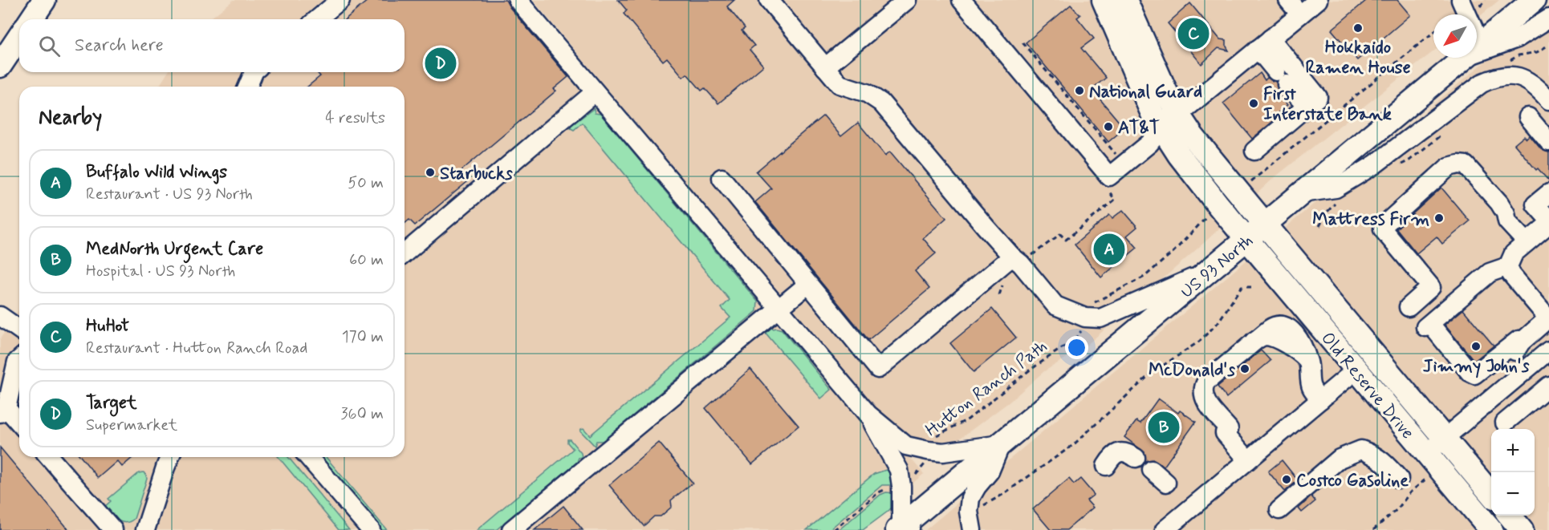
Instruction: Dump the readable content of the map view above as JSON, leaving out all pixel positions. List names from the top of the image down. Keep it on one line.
{"streets":{"main road":["US 93 North","Old Reserve Drive"],"path":["Hutton Ranch Path"]},"crossings":[["US 93 North","Old Reserve Drive"],["Old Reserve Drive","Hutton Ranch Path"]],"places":["Hokkaido Ramen House","National Guard","First Interstate Bank","AT&T","Starbucks","Mattress Firm","Jimmy John's","McDonald's","Costco Gasoline"],"north":"bottom left","page":{"pins":["C","D","A","B"],"search":"Search here","heading":["Nearby","4 results"],"list":[{"mark":"A","name":"Buffalo Wild Wings","note":"Restaurant · US 93 North","value":"50 m"},{"mark":"B","name":"MedNorth Urgent Care","note":"Hospital · US 93 North","value":"60 m"},{"mark":"C","name":"HuHot","note":"Restaurant · Hutton Ranch Road","value":"170 m"},{"mark":"D","name":"Target","note":"Supermarket","value":"360 m"}],"map_buttons":["+","−"]}}
